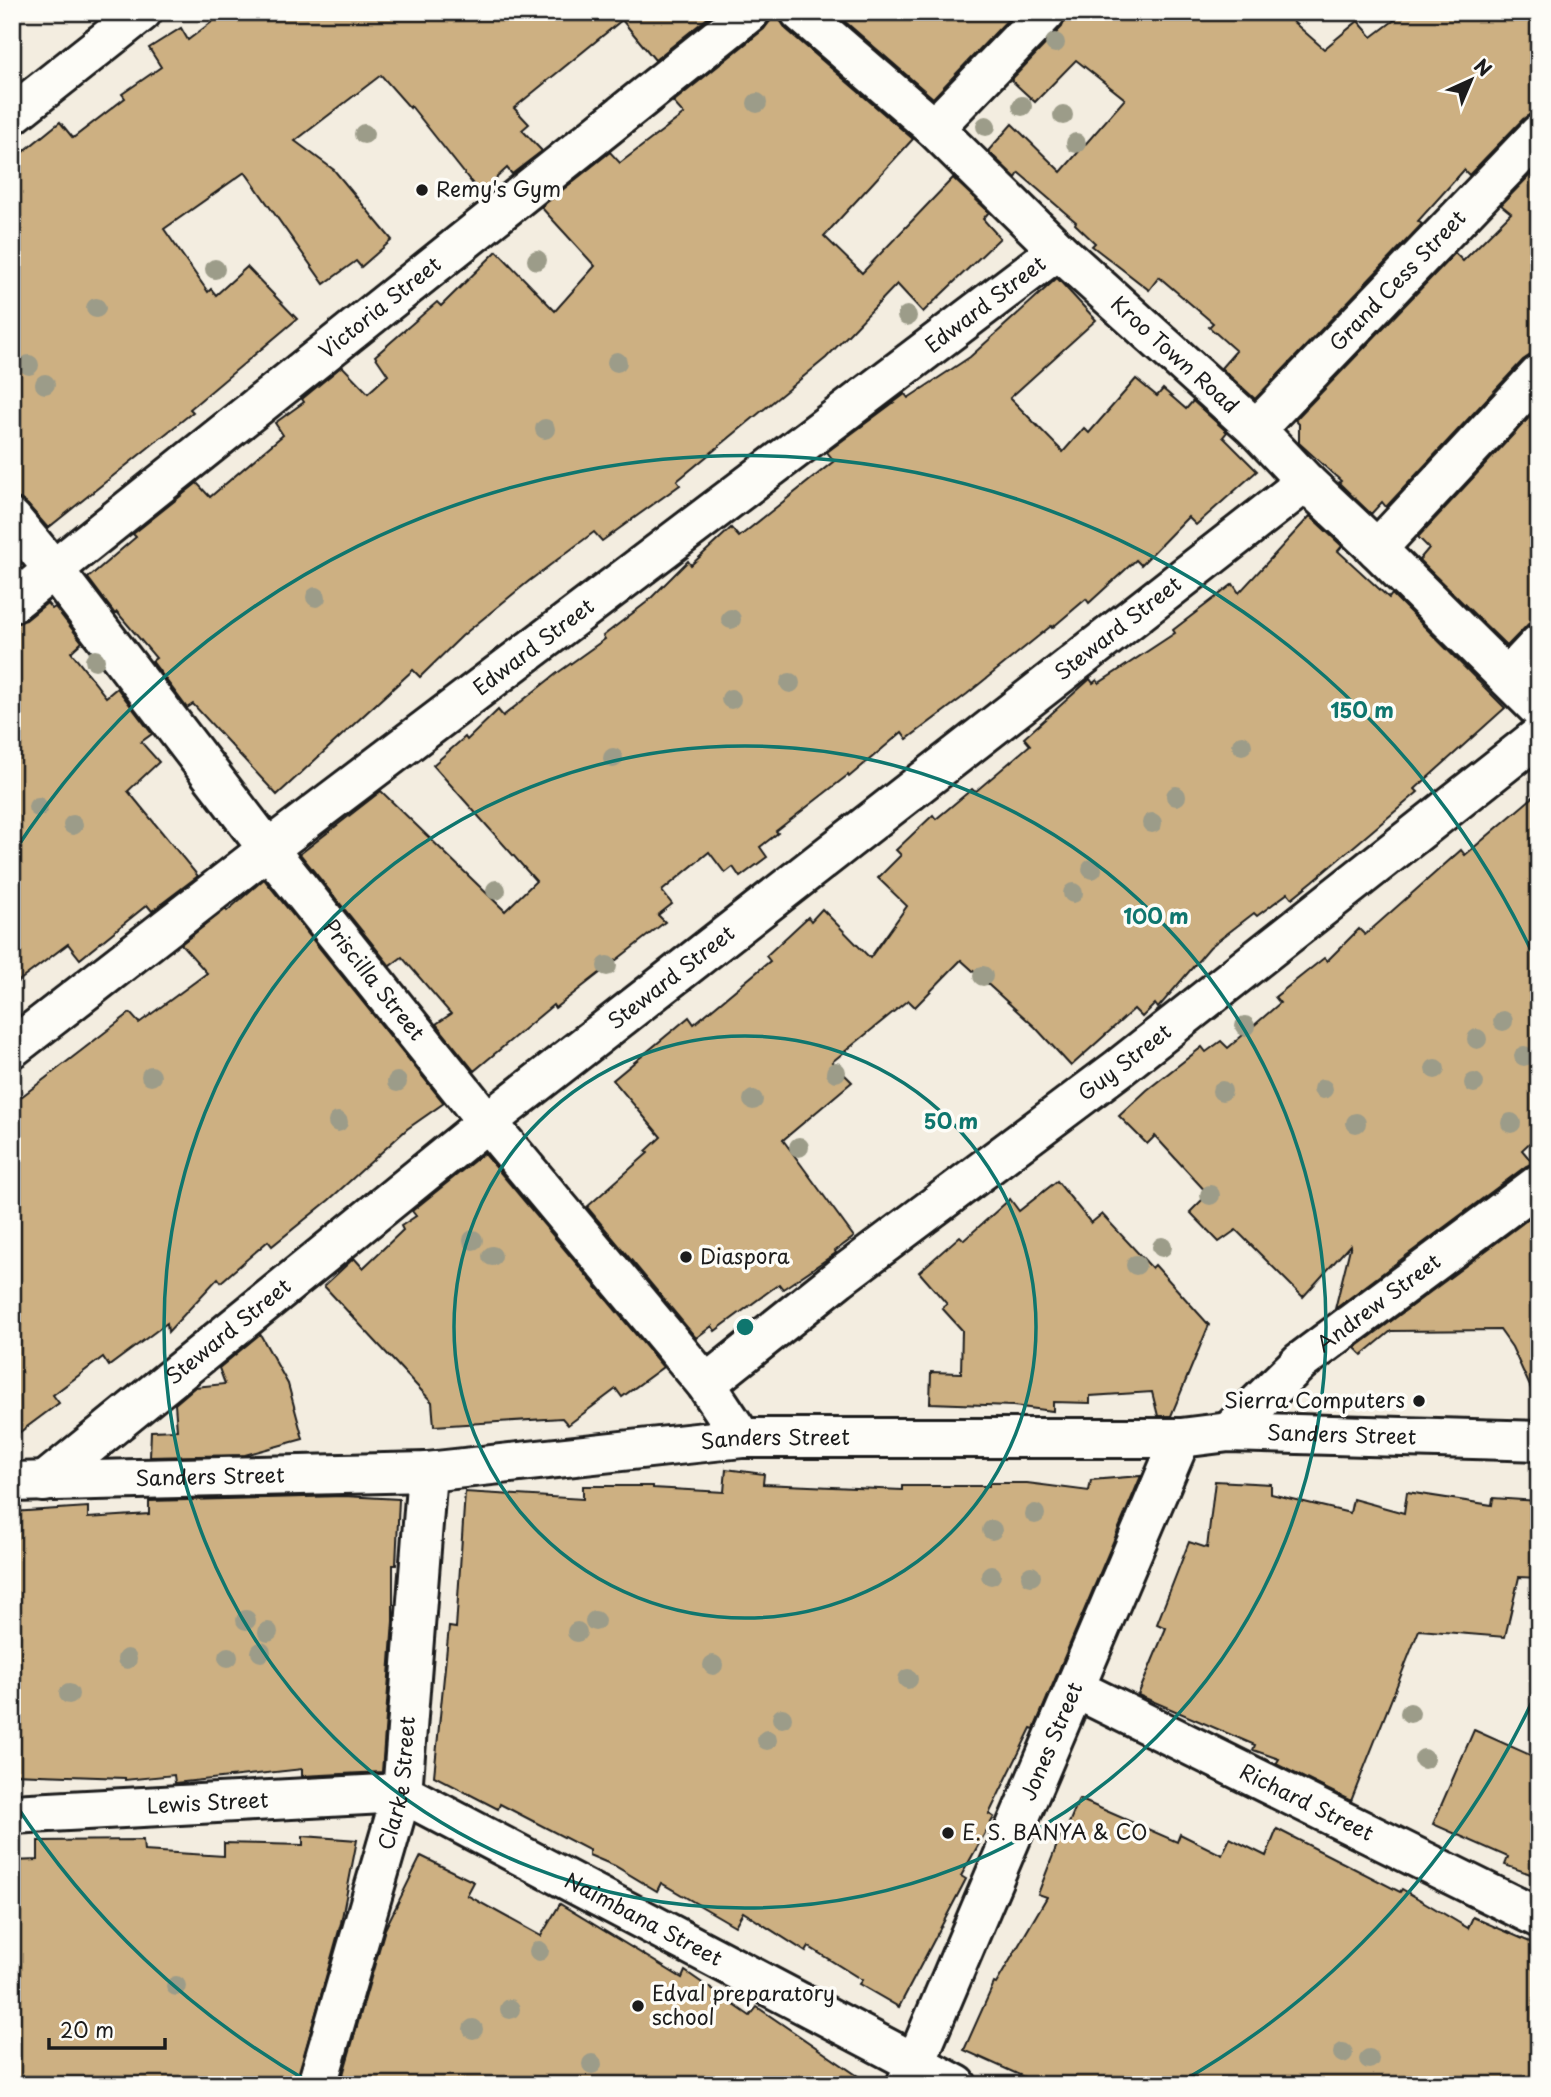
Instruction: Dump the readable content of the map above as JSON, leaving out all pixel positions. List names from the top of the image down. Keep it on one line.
{"streets":{"street":["Grand Cess Street","Edward Street","Victoria Street","Kroo Town Road","Steward Street","Priscilla Street","Guy Street","Andrew Street","Sanders Street","Jones Street","Clarke Street","Richard Street","Lewis Street","Naimbana Street"]},"crossings":[["Grand Cess Street","Kroo Town Road"],["Edward Street","Kroo Town Road"],["Edward Street","Priscilla Street"],["Victoria Street","Priscilla Street"],["Kroo Town Road","Steward Street"],["Steward Street","Priscilla Street"],["Steward Street","Sanders Street"],["Priscilla Street","Guy Street"],["Priscilla Street","Sanders Street"],["Andrew Street","Sanders Street"],["Sanders Street","Jones Street"],["Sanders Street","Clarke Street"],["Jones Street","Richard Street"],["Jones Street","Naimbana Street"],["Clarke Street","Lewis Street"],["Clarke Street","Naimbana Street"],["Lewis Street","Naimbana Street"]],"places":["Remy's Gym","Diaspora","Sierra Computers","E. S. BANYA & CO","Edval preparatory school"],"scale_bar":"20 m","north":"top right","rings":["150 m","100 m","50 m"]}
